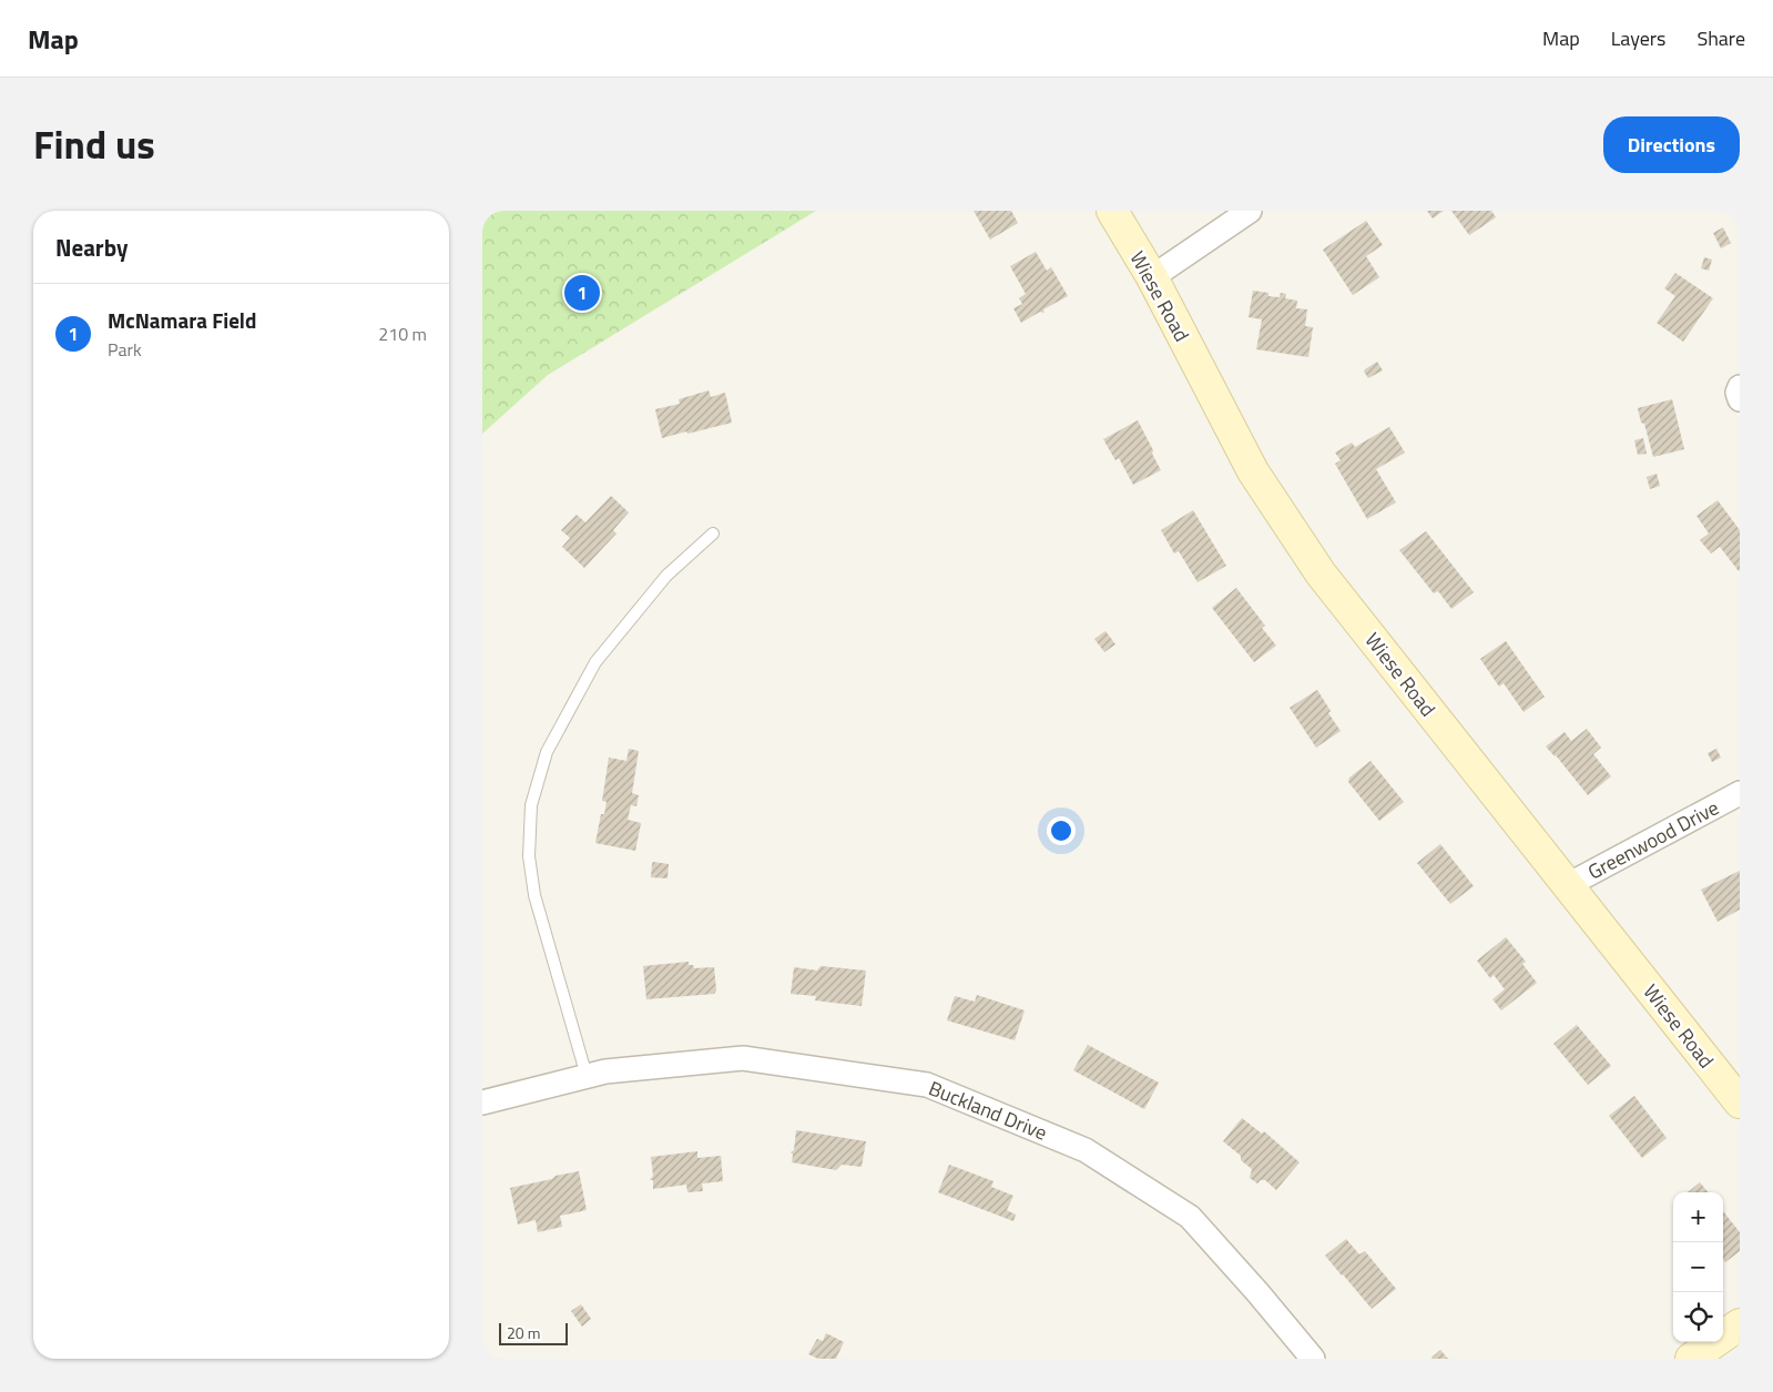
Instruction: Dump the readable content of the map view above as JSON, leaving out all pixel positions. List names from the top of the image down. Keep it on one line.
{"streets":{"street":["Wiese Road","Greenwood Drive","Buckland Drive"]},"crossings":[["Wiese Road","Greenwood Drive"]],"scale_bar":"20 m","page":{"header":"Map","nav":["Map","Layers","Share"],"title":"Find us","buttons":"Directions","heading":"Nearby","pins":"1","list":[{"mark":"1","name":"McNamara Field","note":"Park","value":"210 m"}],"map_buttons":["+","−"],"scale":"20 m"}}
